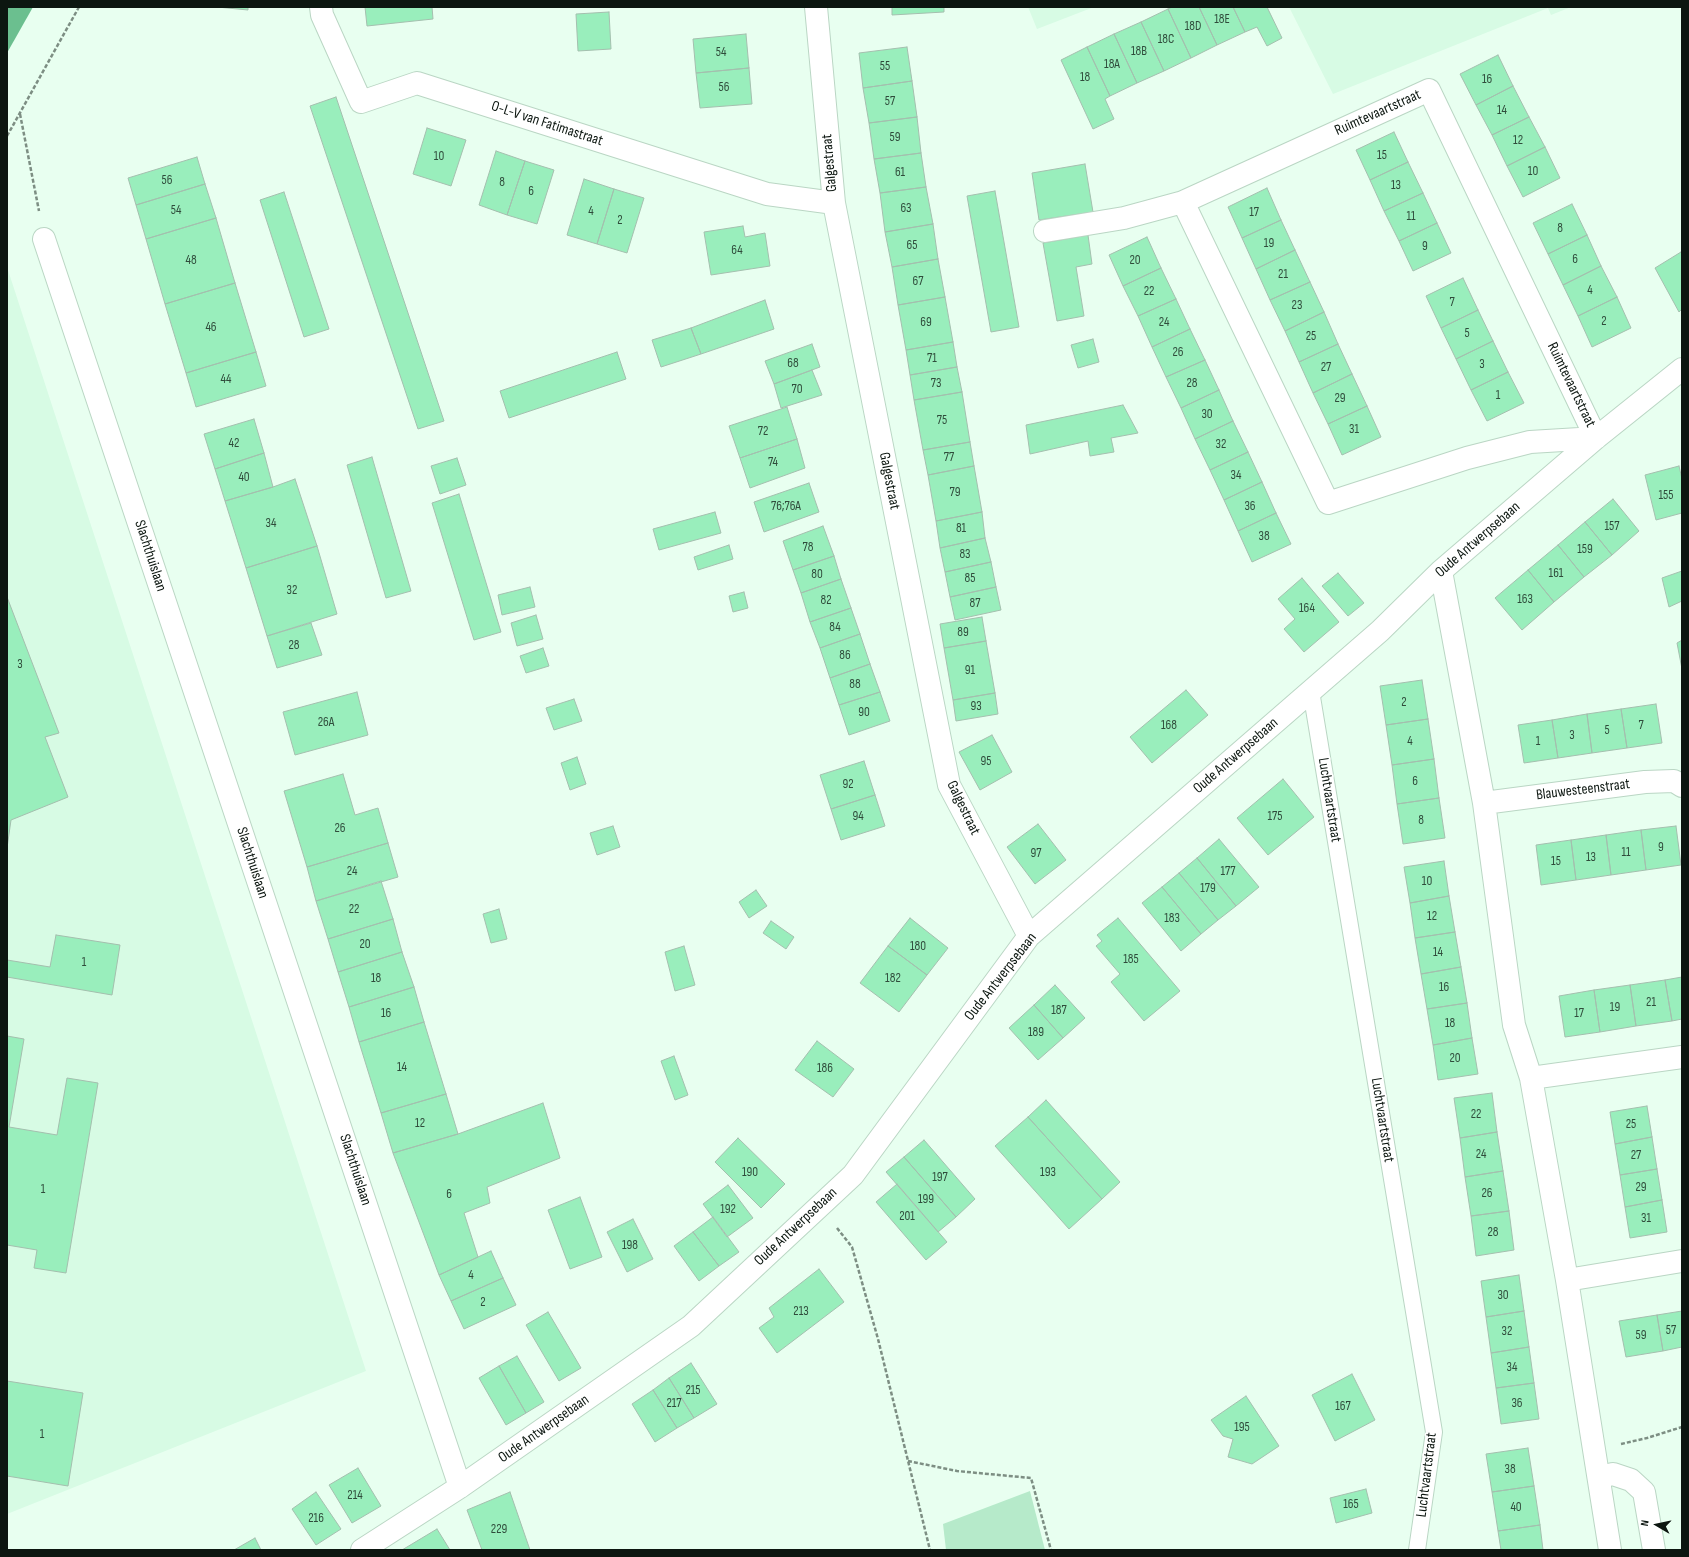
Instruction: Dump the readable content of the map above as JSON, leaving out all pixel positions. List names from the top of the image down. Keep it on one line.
{"streets":{"street":["Ruimtevaartstraat","O-L-V van Fatimastraat","Galgestraat","Oude Antwerpsebaan","Slachthuislaan","Blauwesteenstraat"],"lane":["Luchtvaartstraat"]},"crossings":[["Ruimtevaartstraat","Oude Antwerpsebaan"],["O-L-V van Fatimastraat","Galgestraat"],["Galgestraat","Oude Antwerpsebaan"],["Oude Antwerpsebaan","Slachthuislaan"],["Oude Antwerpsebaan","Luchtvaartstraat"]],"house_numbers":["18E","18D","18C","18B","54","18A","55","18","16","56","57","14","59","12","15","10","10","61","56","8","13","6","63","54","4","17","11","2","8","19","65","9","64","6","48","20","21","67","4","22","7","23","2","69","24","46","5","25","26","71","68","3","27","44","73","28","70","1","29","30","75","31","72","42","32","77","74","34","40","79","155","76;76A","36","34","157","81","38","78","159","83","161","80","85","32","163","82","87","164","84","89","28","86","3","91","88","2","93","90","26A","168","7","5","3","4","1","95","6","92","94","175","8","26","9","11","97","13","15","24","177","10","179","22","12","183","20","180","14","185","1","18","182","16","21","19","187","16","17","18","189","20","14","186","22","12","25","24","27","190","193","197","29","1","26","6","199","192","201","31","28","198","4","30","2","213","57","32","59","34","215","217","36","167","195","1","38","214","165","40","216","229"],"north":"left"}
